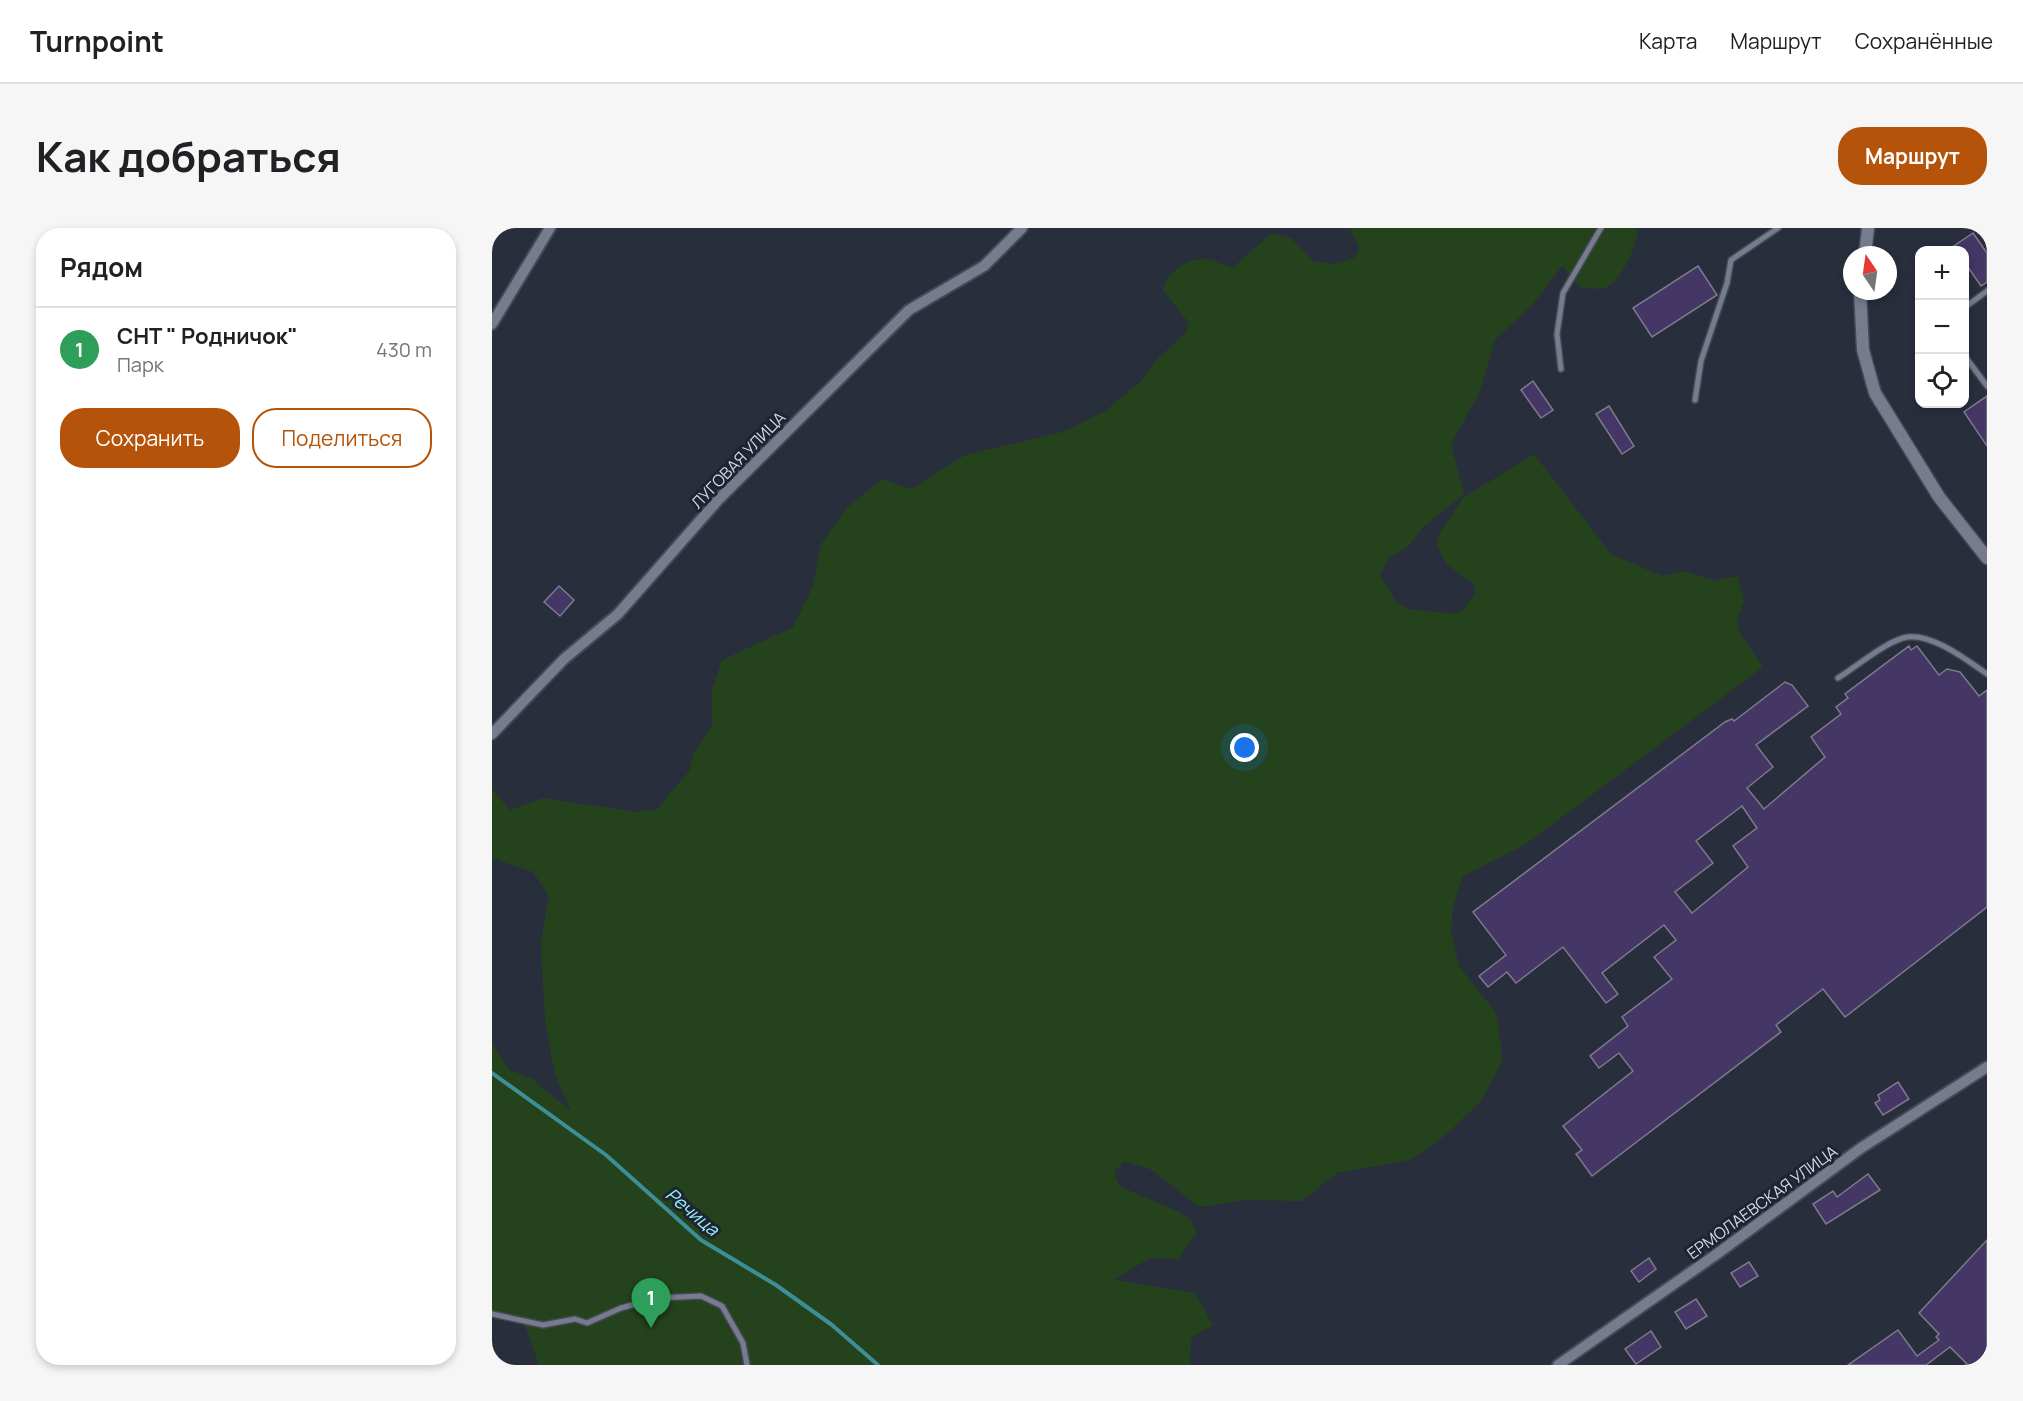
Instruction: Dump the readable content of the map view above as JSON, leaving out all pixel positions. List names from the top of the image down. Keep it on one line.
{"streets":{"street":["ЛУГОВАЯ УЛИЦА","ЕРМОЛАЕВСКАЯ УЛИЦА"]},"water":["Речица"],"north":"top","page":{"header":"Turnpoint","nav":["Карта","Маршрут","Сохранённые"],"title":"Как добраться","buttons":["Маршрут",["Сохранить","Поделиться"]],"heading":"Рядом","map_buttons":["+","−"],"list":[{"mark":"1","name":"СНТ \" Родничок\"","note":"Парк","value":"430 m"}],"pins":"1"}}
